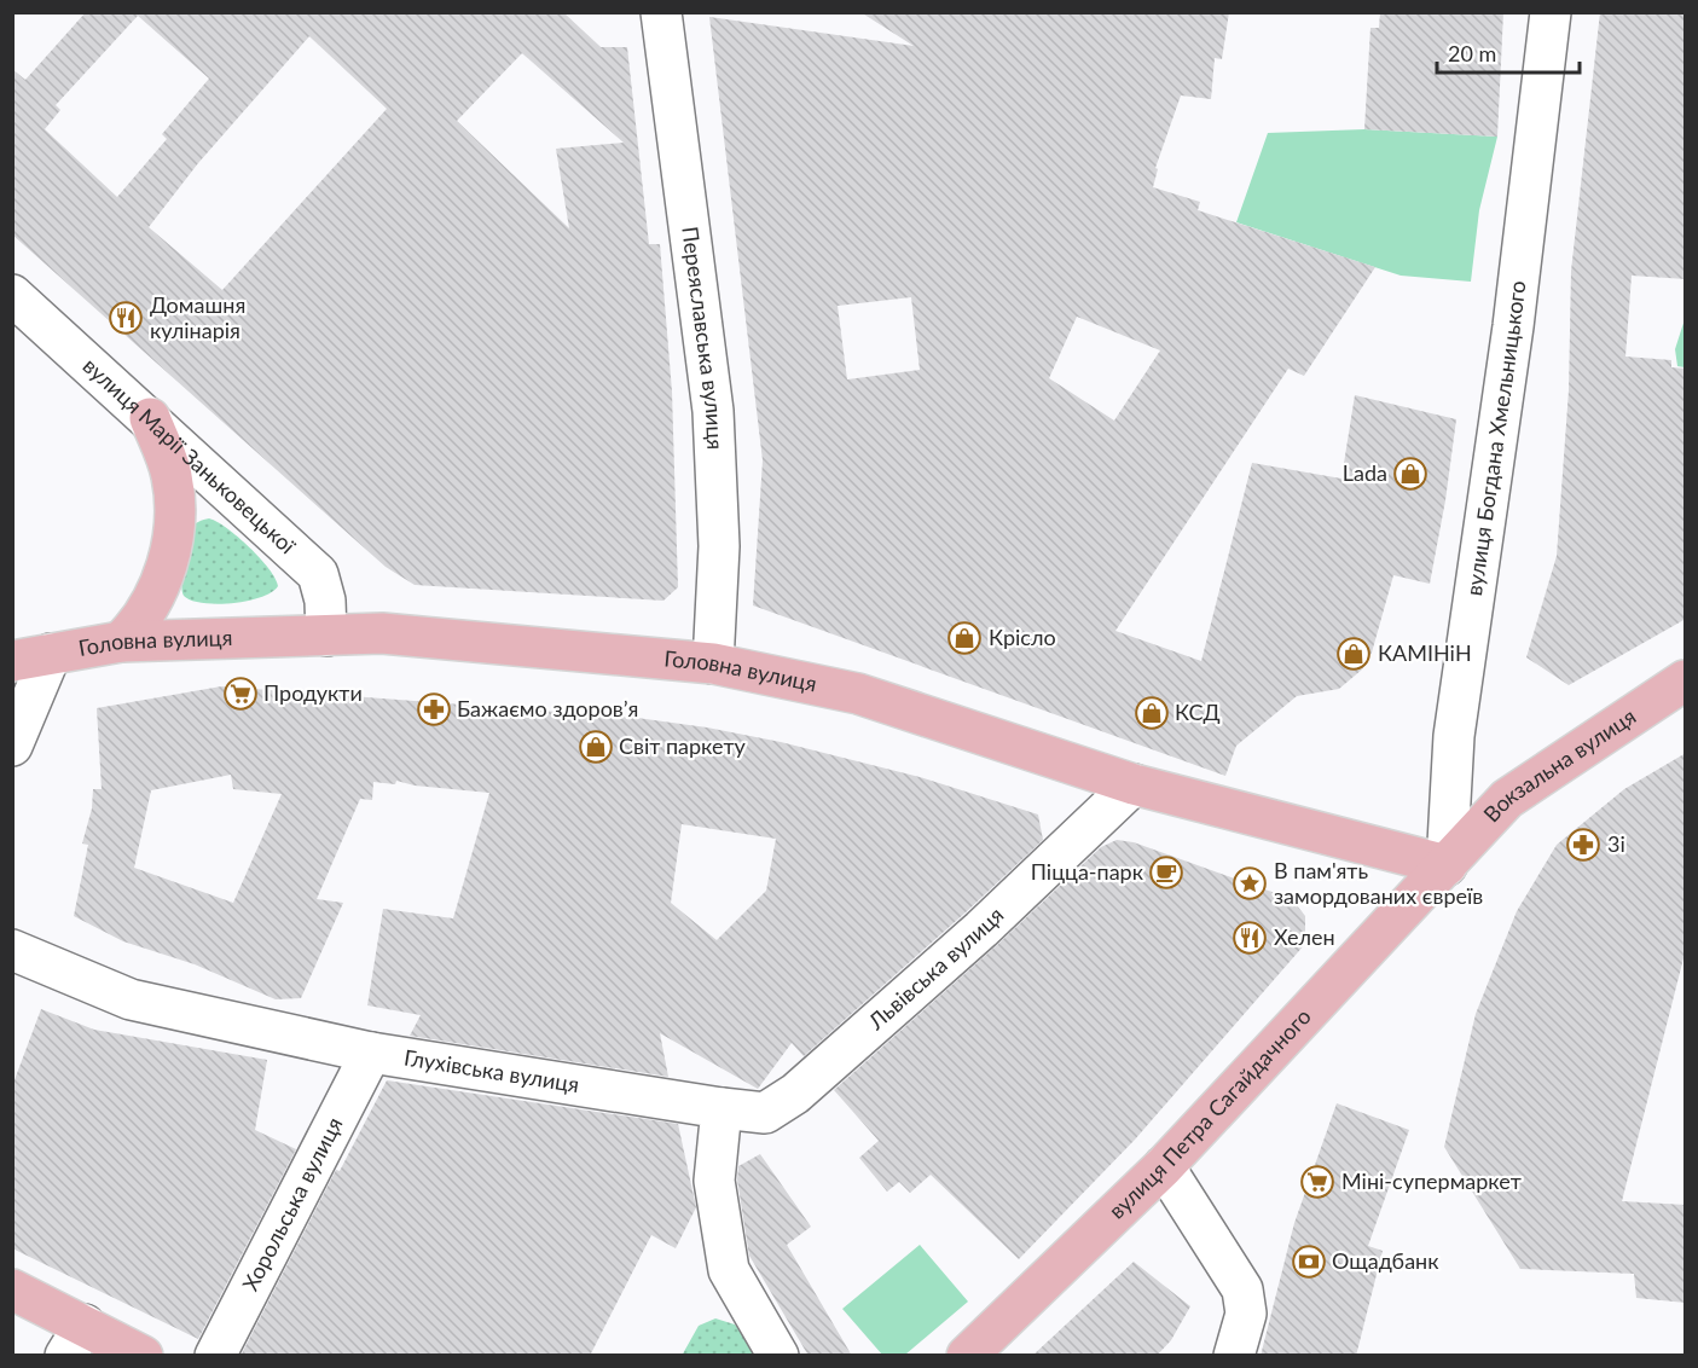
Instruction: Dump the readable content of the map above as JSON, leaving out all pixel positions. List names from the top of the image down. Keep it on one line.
{"streets":{"main road":["Головна вулиця","Вокзальна вулиця","вулиця Петра Сагайдачного"],"street":["Переяславська вулиця","вулиця Богдана Хмельницького","вулиця Марії Заньковецької","Львівська вулиця","Глухівська вулиця","Хорольська вулиця"]},"crossings":[["Переяславська вулиця","Головна вулиця"],["вулиця Богдана Хмельницького","Головна вулиця"],["вулиця Богдана Хмельницького","Вокзальна вулиця"],["вулиця Богдана Хмельницького","вулиця Петра Сагайдачного"],["вулиця Марії Заньковецької","Головна вулиця"],["Головна вулиця","Вокзальна вулиця"],["Головна вулиця","Львівська вулиця"],["Головна вулиця","вулиця Петра Сагайдачного"],["Вокзальна вулиця","вулиця Петра Сагайдачного"],["Львівська вулиця","Глухівська вулиця"],["Глухівська вулиця","Хорольська вулиця"]],"places":{"restaurant":["Домашня кулінарія","Хелен"],"shop":["Lada","Крісло","КАМІНіН","КСД","Світ паркету"],"supermarket":["Продукти","Міні-супермаркет"],"pharmacy":["Бажаємо здоровʼя","3і"],"cafe":["Піцца-парк"],"place":["В пам'ять замордованих євреїв"],"bank":["Ощадбанк"]},"scale_bar":"20 m"}
